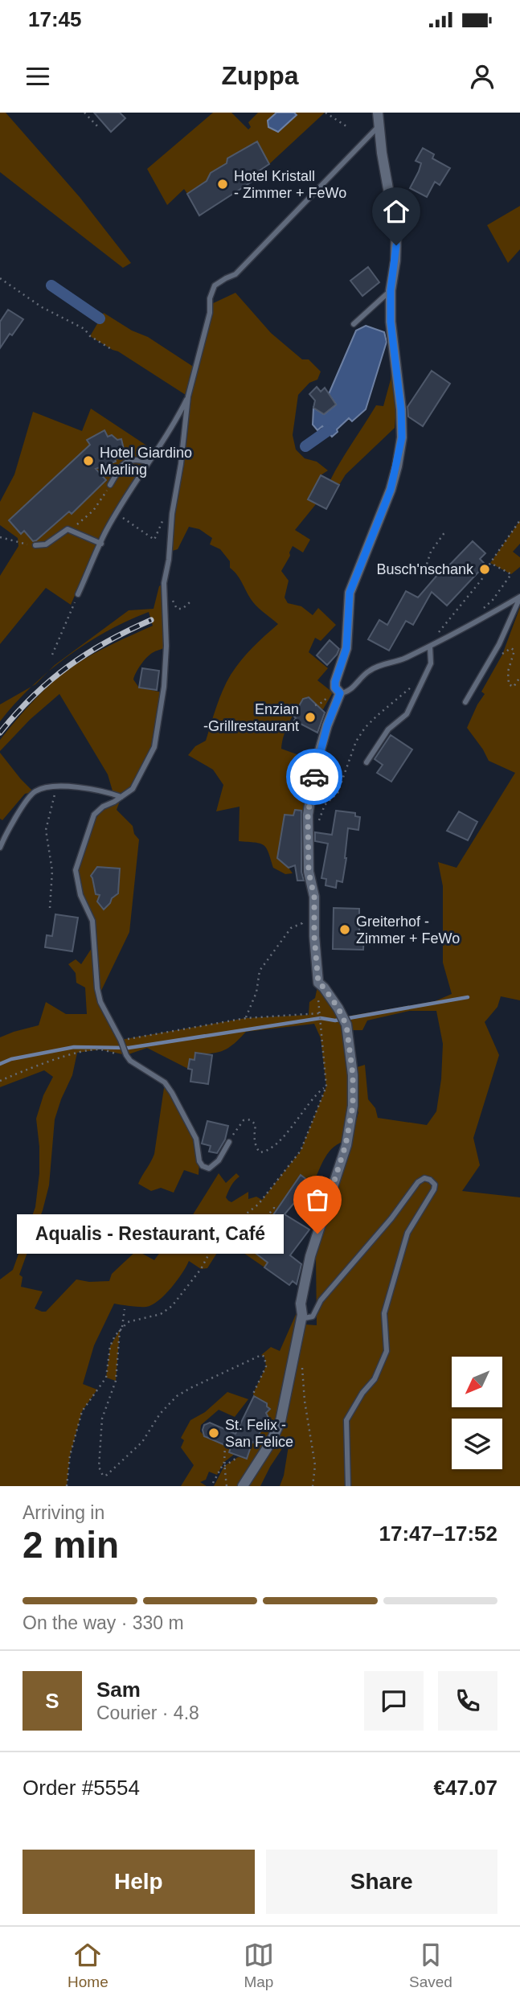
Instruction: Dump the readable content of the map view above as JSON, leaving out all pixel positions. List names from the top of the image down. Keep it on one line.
{"places":["Hotel Kristall - Zimmer + FeWo","Hotel Giardino Marling","Busch'nschank","Enzian -Grillrestaurant","Greiterhof - Zimmer + FeWo","Aqualis - Restaurant, Café","St. Felix - San Felice"],"north":"bottom left","page":{"status":"17:45","header":"Zuppa","bubble":"Aqualis - Restaurant, Café","heading":["2 min","Arriving in","17:47–17:52"],"panel":["Sam","Courier · 4.8","Order #5554","€47.07"],"bar":"On the way · 330 m","round":"S","buttons":["Help","Share"],"tabs":["Home","Map","Saved"]}}
